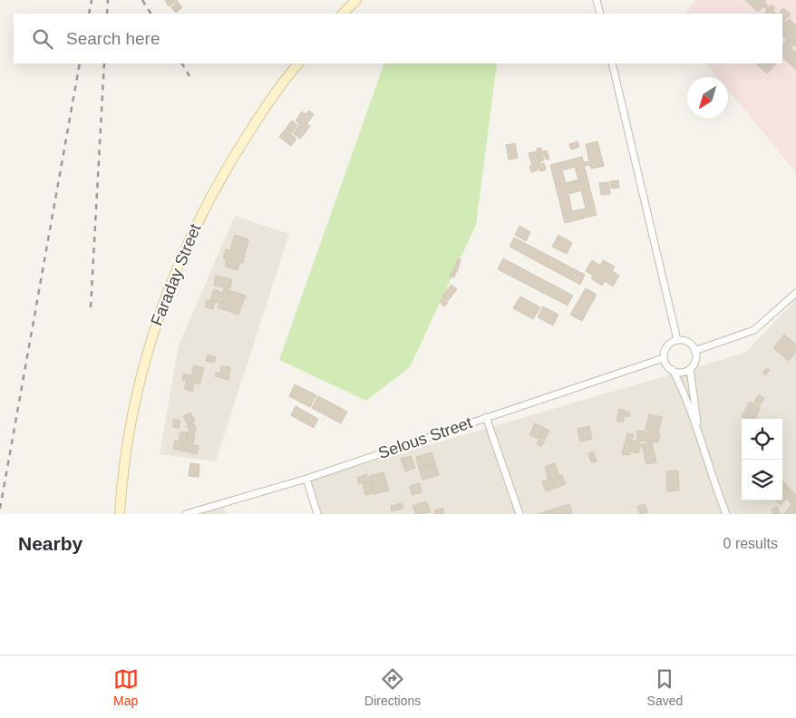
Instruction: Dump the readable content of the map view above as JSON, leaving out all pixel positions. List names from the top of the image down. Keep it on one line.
{"streets":{"street":["Faraday Street","Selous Street"]},"north":"bottom left","page":{"search":"Search here","heading":["Nearby","0 results"],"nav":["Map","Directions","Saved"]}}
